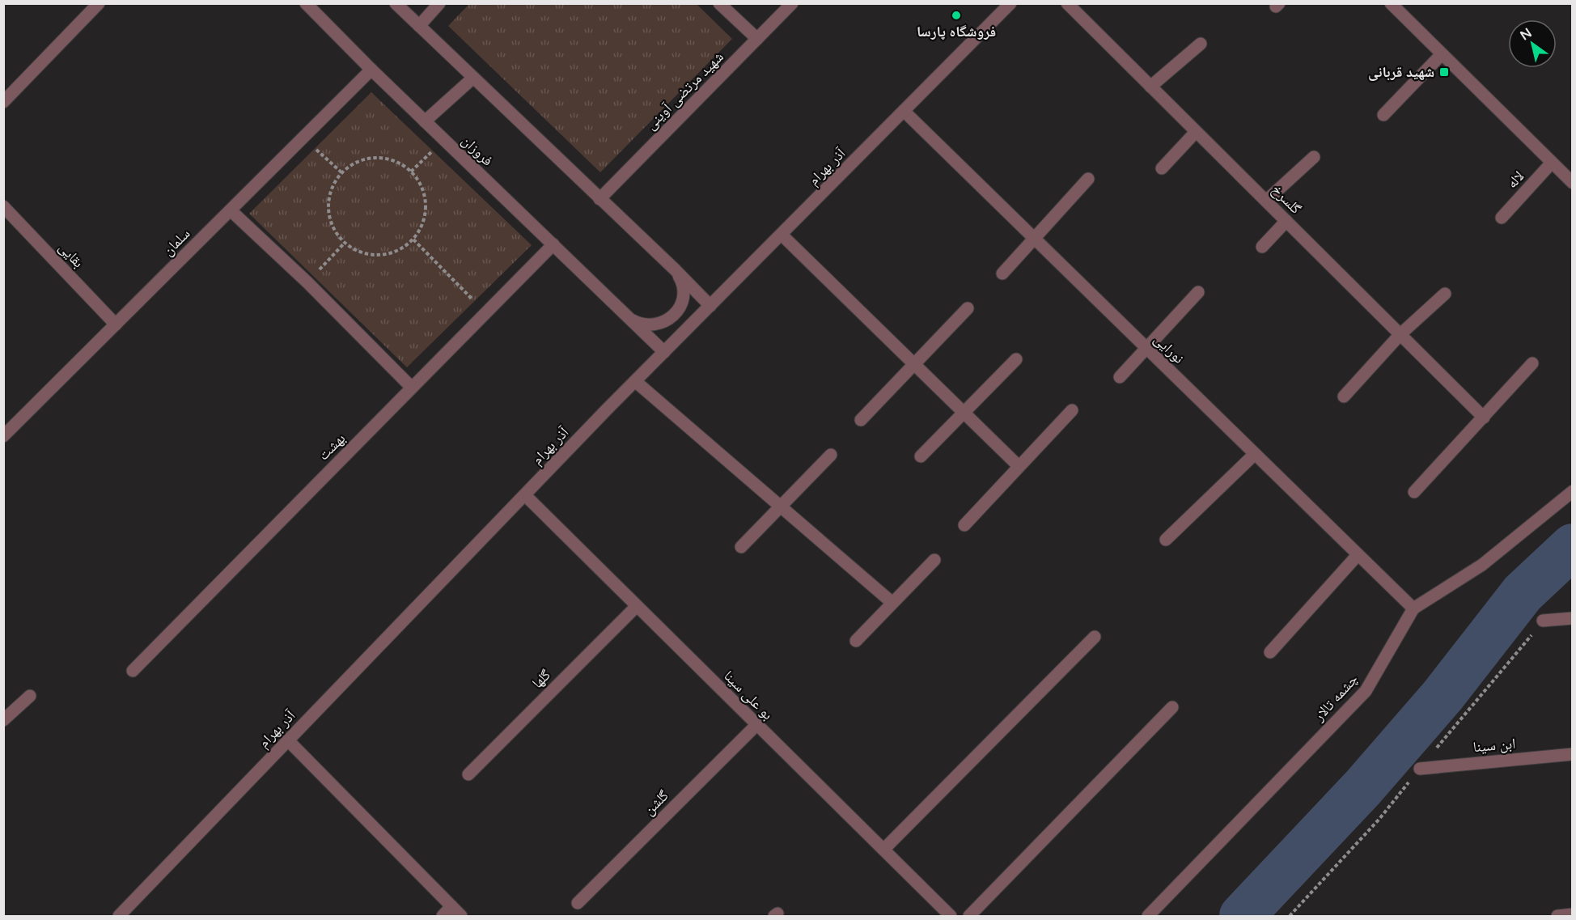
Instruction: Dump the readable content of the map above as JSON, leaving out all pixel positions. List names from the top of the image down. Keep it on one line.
{"streets":{"street":["شهید مرتضی آوینی","فروزان","آذر بهرام","لاله","گلسرخ","سلمان","بقایی","نورایی","بهشت","گلها","بو علی سینا","چشمه تالار","ابن سینا","گلشن"]},"crossings":[["فروزان","آذر بهرام"],["فروزان","سلمان"],["فروزان","بهشت"],["آذر بهرام","نورایی"],["آذر بهرام","بو علی سینا"],["سلمان","بقایی"],["نورایی","چشمه تالار"],["گلها","بو علی سینا"],["بو علی سینا","گلشن"]],"places":{"other":["فروشگاه پارسا"],"transit":["شهید قربانی"]},"north":"top left"}
